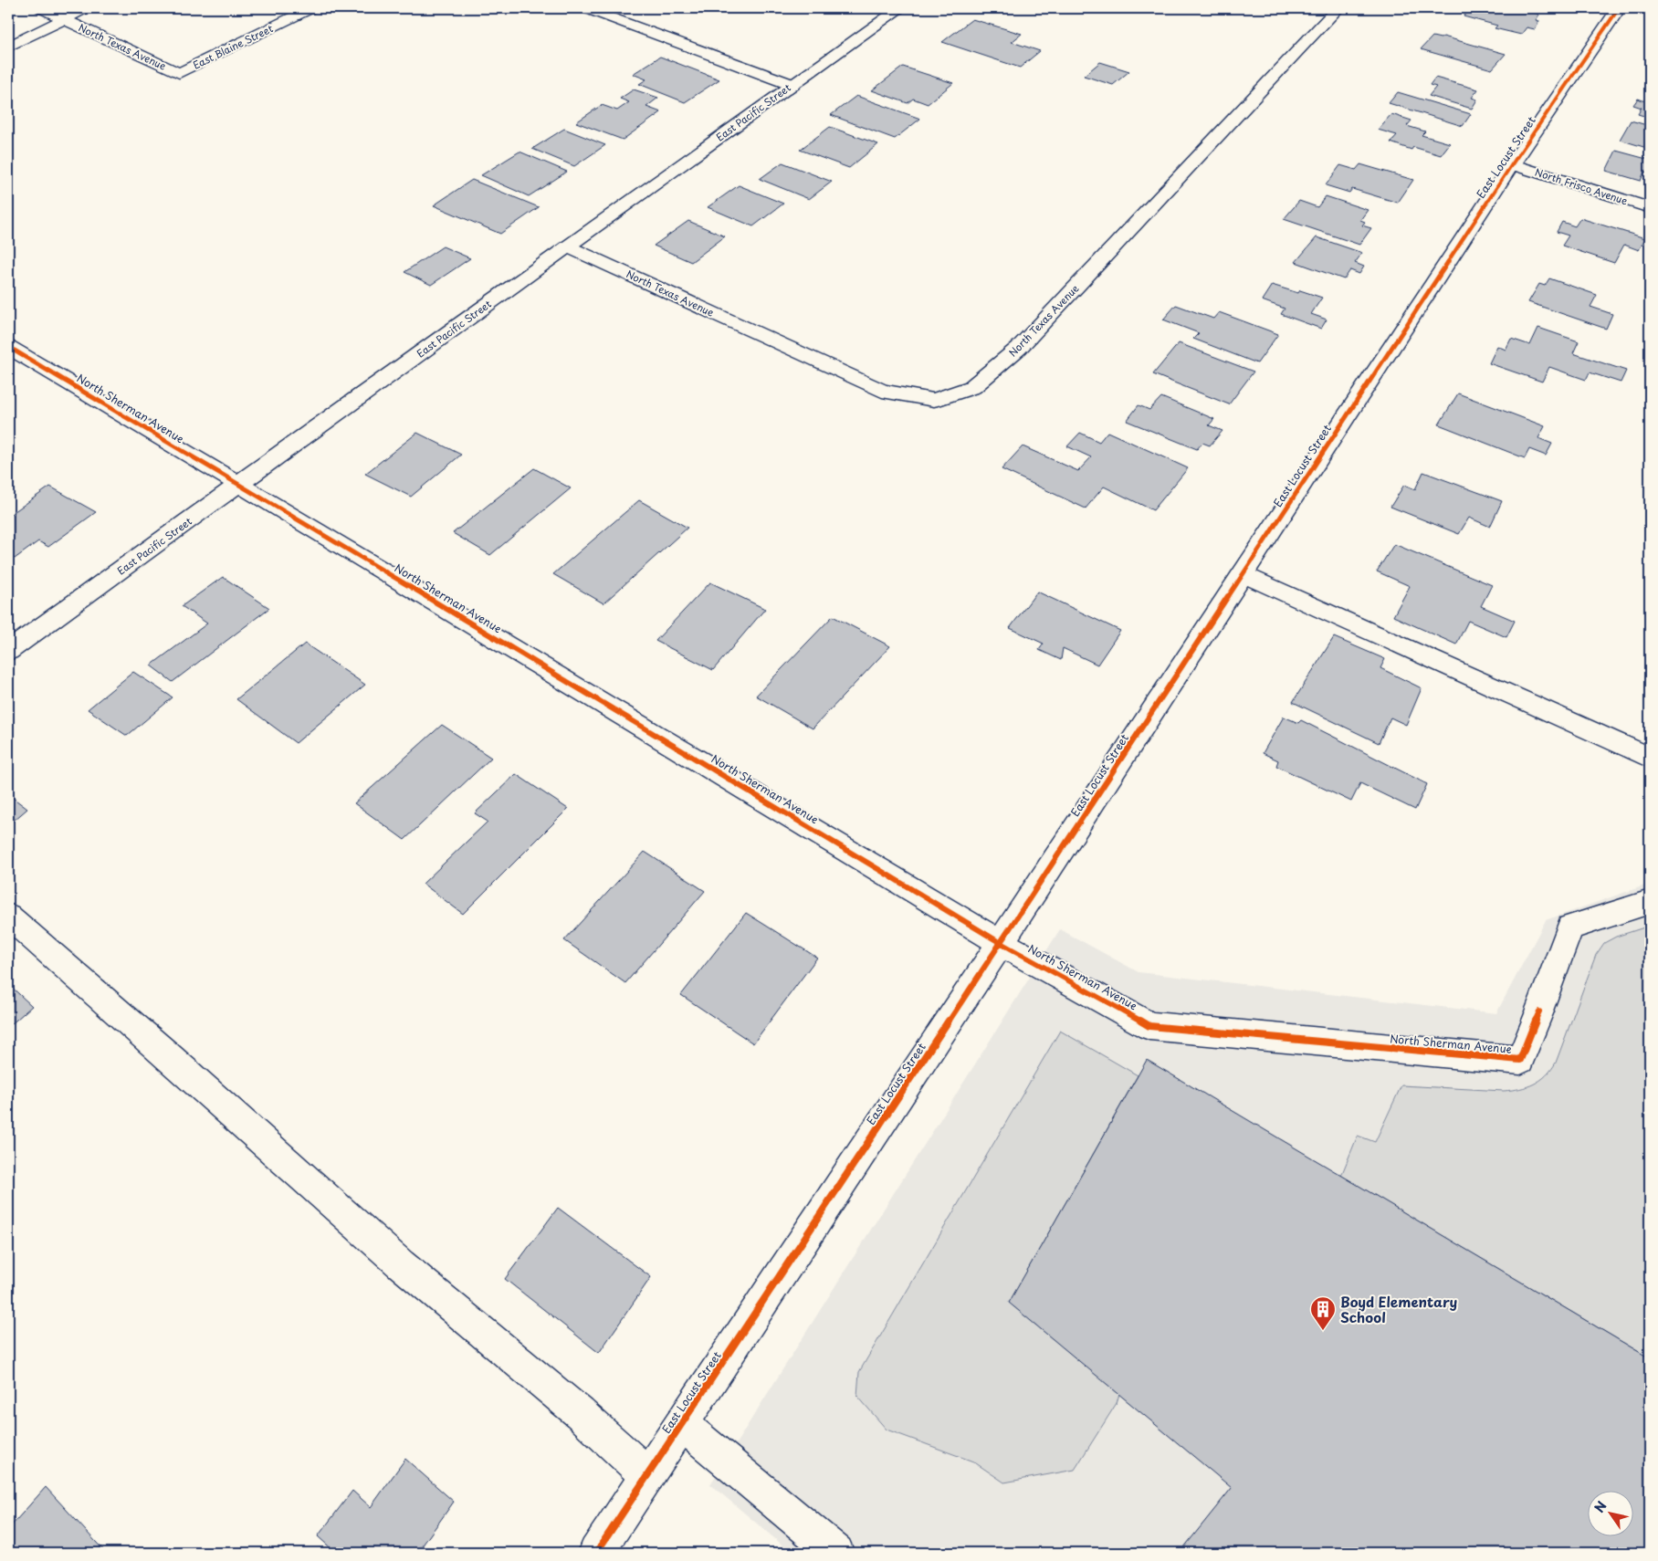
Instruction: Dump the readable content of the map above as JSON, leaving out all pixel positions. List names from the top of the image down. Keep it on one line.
{"streets":{"street":["North Texas Avenue","East Blaine Street","East Pacific Street","East Locust Street","North Frisco Avenue","North Sherman Avenue"]},"crossings":[["North Texas Avenue","East Blaine Street"],["North Texas Avenue","East Pacific Street"],["East Pacific Street","North Sherman Avenue"],["East Locust Street","North Frisco Avenue"],["East Locust Street","North Sherman Avenue"]],"places":{"building":["Boyd Elementary School"]},"north":"top left"}
